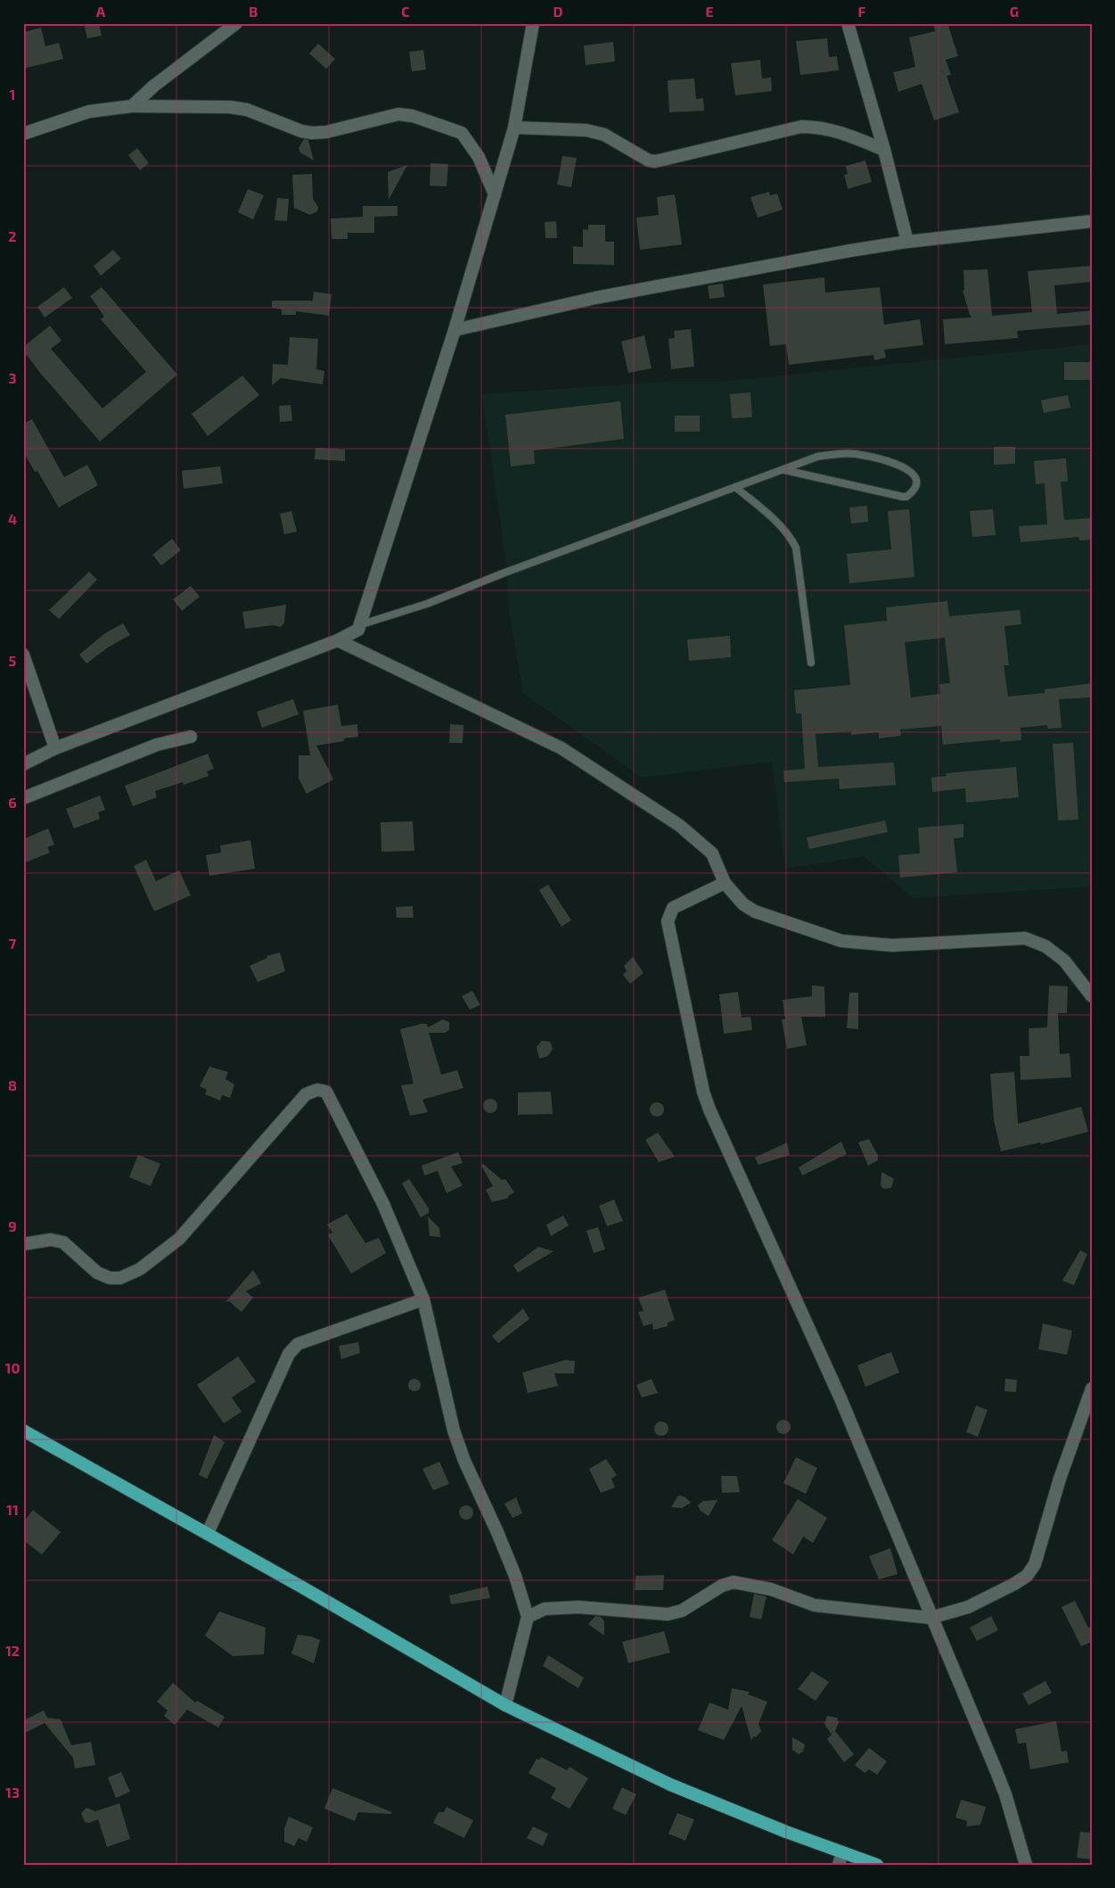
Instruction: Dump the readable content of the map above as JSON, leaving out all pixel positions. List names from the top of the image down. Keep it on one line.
{"grid":{"columns":["A","B","C","D","E","F","G"],"rows":["1","2","3","4","5","6","7","8","9","10","11","12","13"]}}
